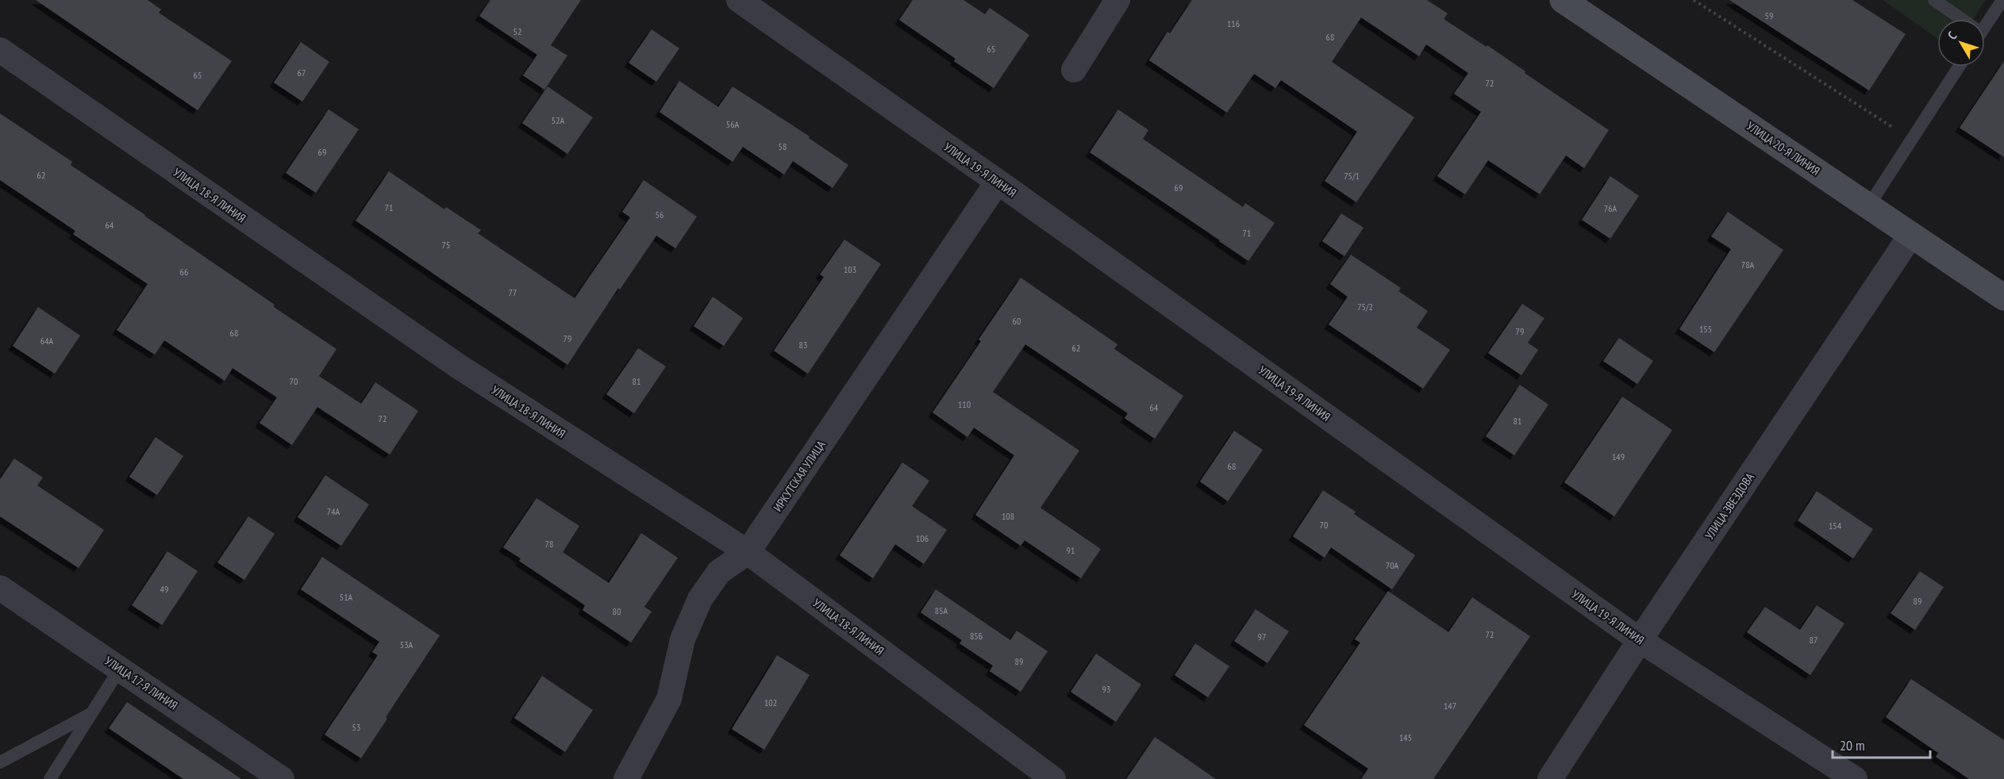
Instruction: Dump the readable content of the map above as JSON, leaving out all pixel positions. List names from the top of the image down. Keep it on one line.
{"streets":{"main road":["УЛИЦА 20-Я ЛИНИЯ"],"street":["УЛИЦА 19-Я ЛИНИЯ","УЛИЦА 18-Я ЛИНИЯ","ИРКУТСКАЯ УЛИЦА","УЛИЦА ЗВЕЗДОВА","УЛИЦА 17-Я ЛИНИЯ"]},"crossings":[["УЛИЦА 20-Я ЛИНИЯ","УЛИЦА ЗВЕЗДОВА"],["УЛИЦА 19-Я ЛИНИЯ","ИРКУТСКАЯ УЛИЦА"],["УЛИЦА 19-Я ЛИНИЯ","УЛИЦА ЗВЕЗДОВА"],["УЛИЦА 18-Я ЛИНИЯ","ИРКУТСКАЯ УЛИЦА"]],"house_numbers":["59","116","52","68","65","67","65","72","52А","56А","58","69","62","75/1","69","71","76А","56","64","71","75","78А","103","66","77","75/2","60","155","79","68","79","64А","83","62","70","81","110","64","72","81","149","68","74А","108","70","154","106","78","91","70А","49","51А","89","85А","80","72","85Б","97","87","53А","89","93","102","147","53","145"],"scale_bar":"20 m","north":"top left"}
